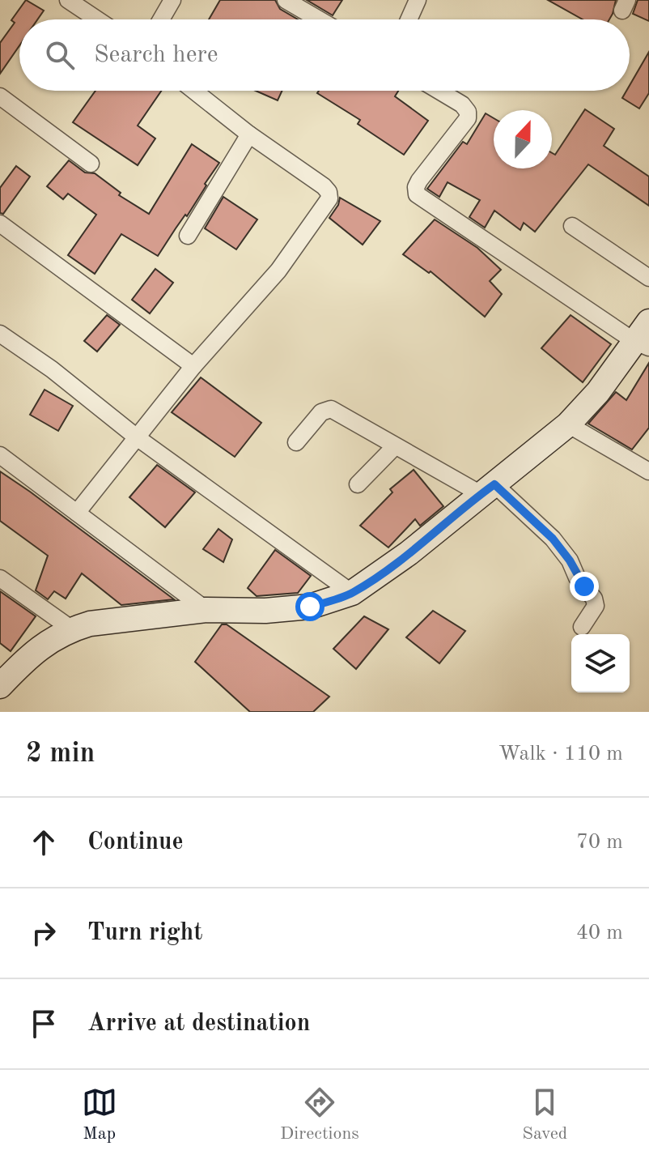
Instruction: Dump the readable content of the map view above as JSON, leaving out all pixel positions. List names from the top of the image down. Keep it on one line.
{"north":"top","page":{"search":"Search here","heading":["2 min","Walk · 110 m"],"list":[["Continue","70 m"],["Turn right","40 m"],"Arrive at destination"],"nav":["Map","Directions","Saved"]}}
